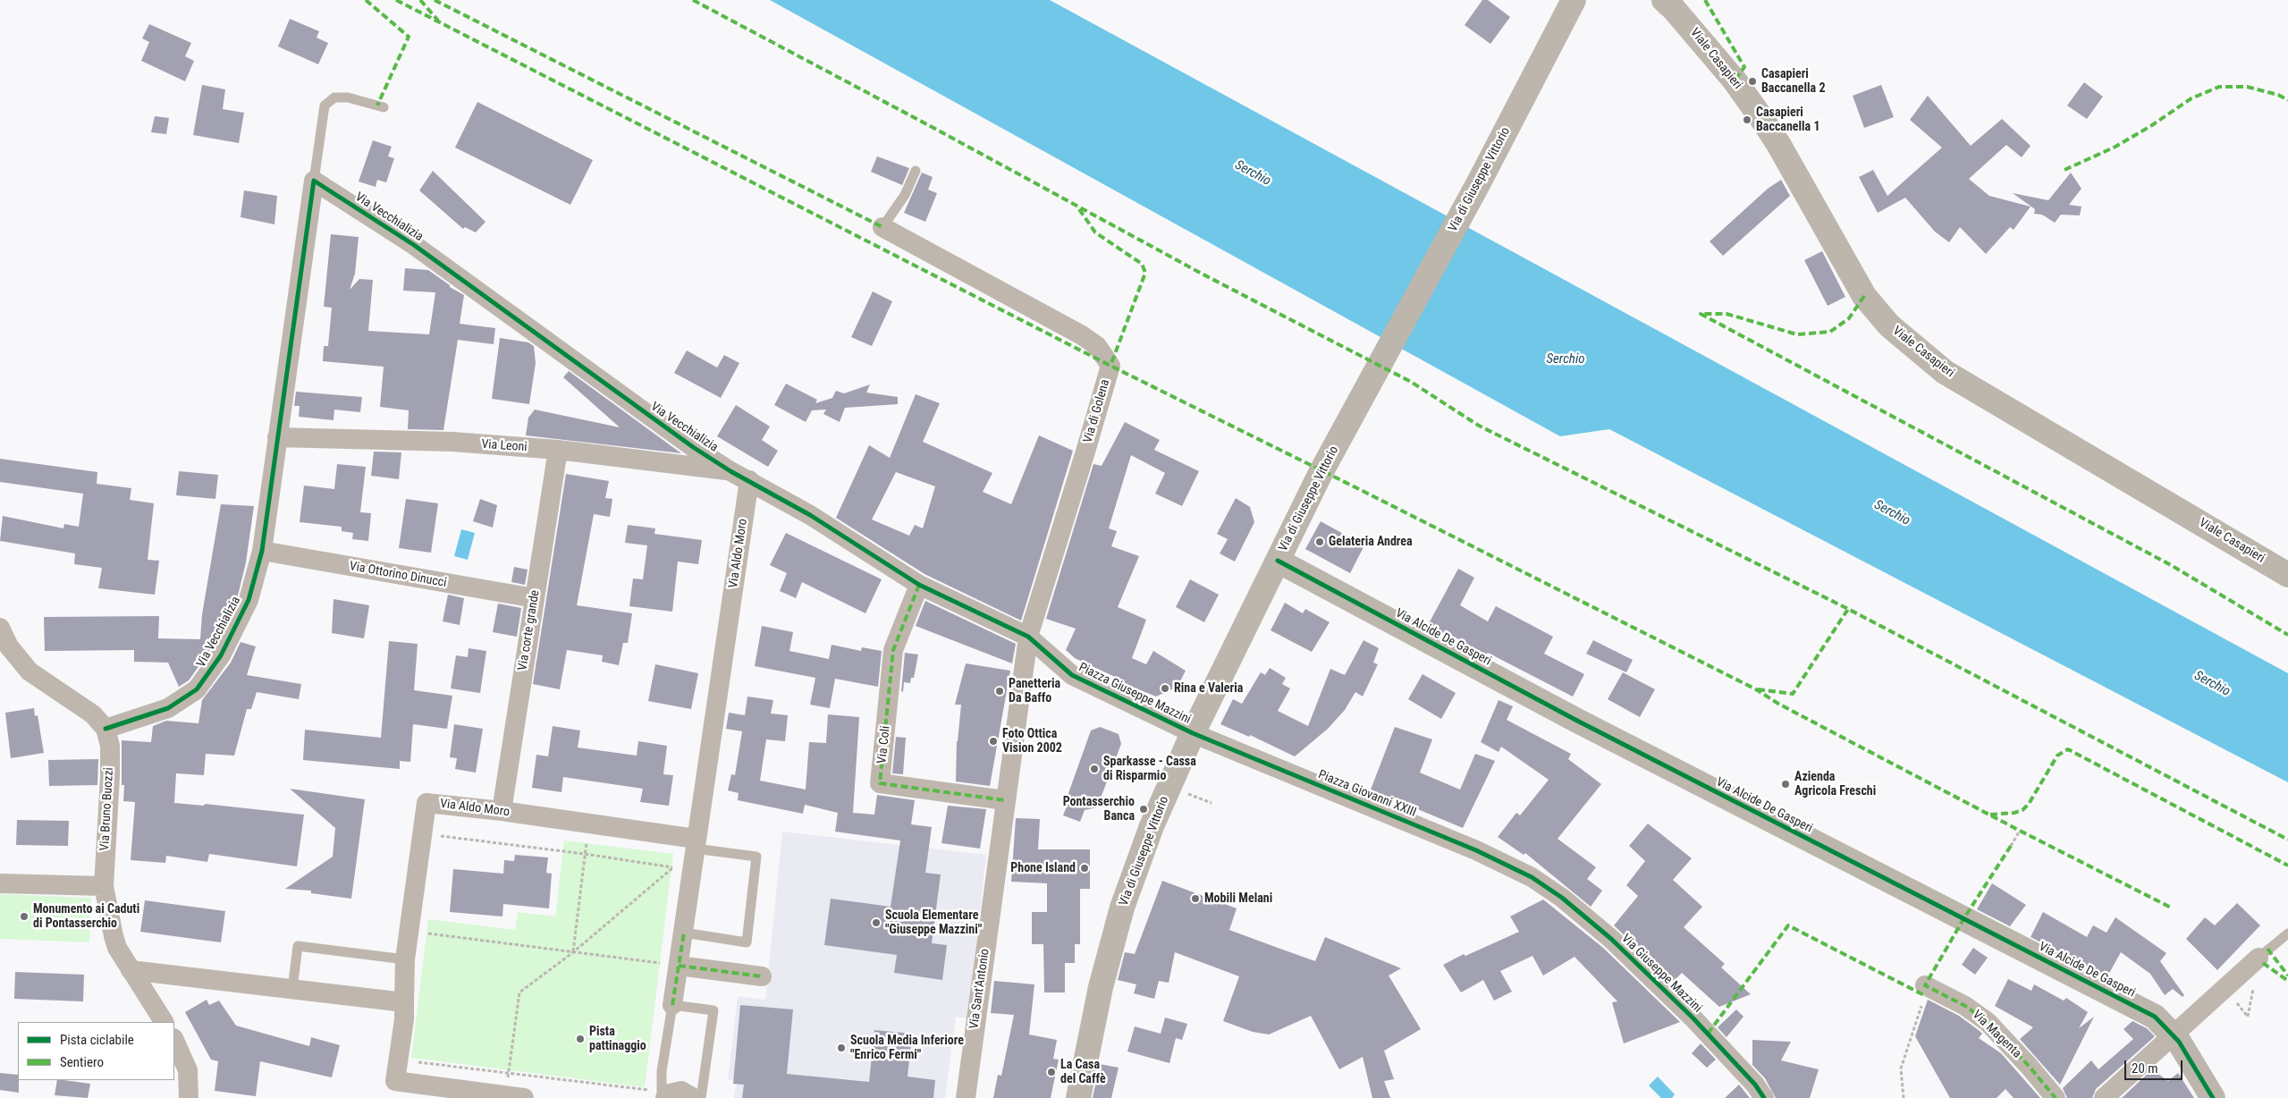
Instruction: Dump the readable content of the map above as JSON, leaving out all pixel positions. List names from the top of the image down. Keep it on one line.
{"streets":{"main road":["Viale Casapieri","Via di Giuseppe Vittorio","Via Alcide De Gasperi"],"street":["Via Vecchializia","Via di Golena","Via Leoni","Via Aldo Moro","Via Ottorino Dinucci","Via corte grande","Piazza Giuseppe Mazzini","Via Coli","Piazza Giovanni XXIII","Via Bruno Buozzi","Via Giuseppe Mazzini","Via Sant'Antonio","Via Magenta"]},"crossings":[["Via di Giuseppe Vittorio","Via Alcide De Gasperi"],["Via di Giuseppe Vittorio","Piazza Giuseppe Mazzini"],["Via di Giuseppe Vittorio","Piazza Giovanni XXIII"],["Via Vecchializia","Via di Golena"],["Via Vecchializia","Via Leoni"],["Via Vecchializia","Via Aldo Moro"],["Via Vecchializia","Via Ottorino Dinucci"],["Via Vecchializia","Piazza Giuseppe Mazzini"],["Via Vecchializia","Via Coli"],["Via Vecchializia","Via Bruno Buozzi"],["Via di Golena","Piazza Giuseppe Mazzini"],["Via Leoni","Via corte grande"],["Via Aldo Moro","Via corte grande"],["Via Ottorino Dinucci","Via corte grande"],["Piazza Giuseppe Mazzini","Piazza Giovanni XXIII"],["Via Coli","Via Sant'Antonio"],["Piazza Giovanni XXIII","Via Giuseppe Mazzini"]],"water":["Serchio"],"places":["Casapieri Baccanella 2","Casapieri Baccanella 1","Gelateria Andrea","Rina e Valeria","Panetteria Da Baffo","Foto Ottica Vision 2002","Sparkasse - Cassa di Risparmio","Azienda Agricola Freschi","Pontasserchio Banca","Phone Island","Mobili Melani","Monumento ai Caduti di Pontasserchio","Scuola Elementare \"Giuseppe Mazzini\"","Pista pattinaggio","Scuola Media Inferiore \"Enrico Fermi\"","La Casa del Caffè"],"legend":["Pista ciclabile","Sentiero"],"scale_bar":"20 m"}
